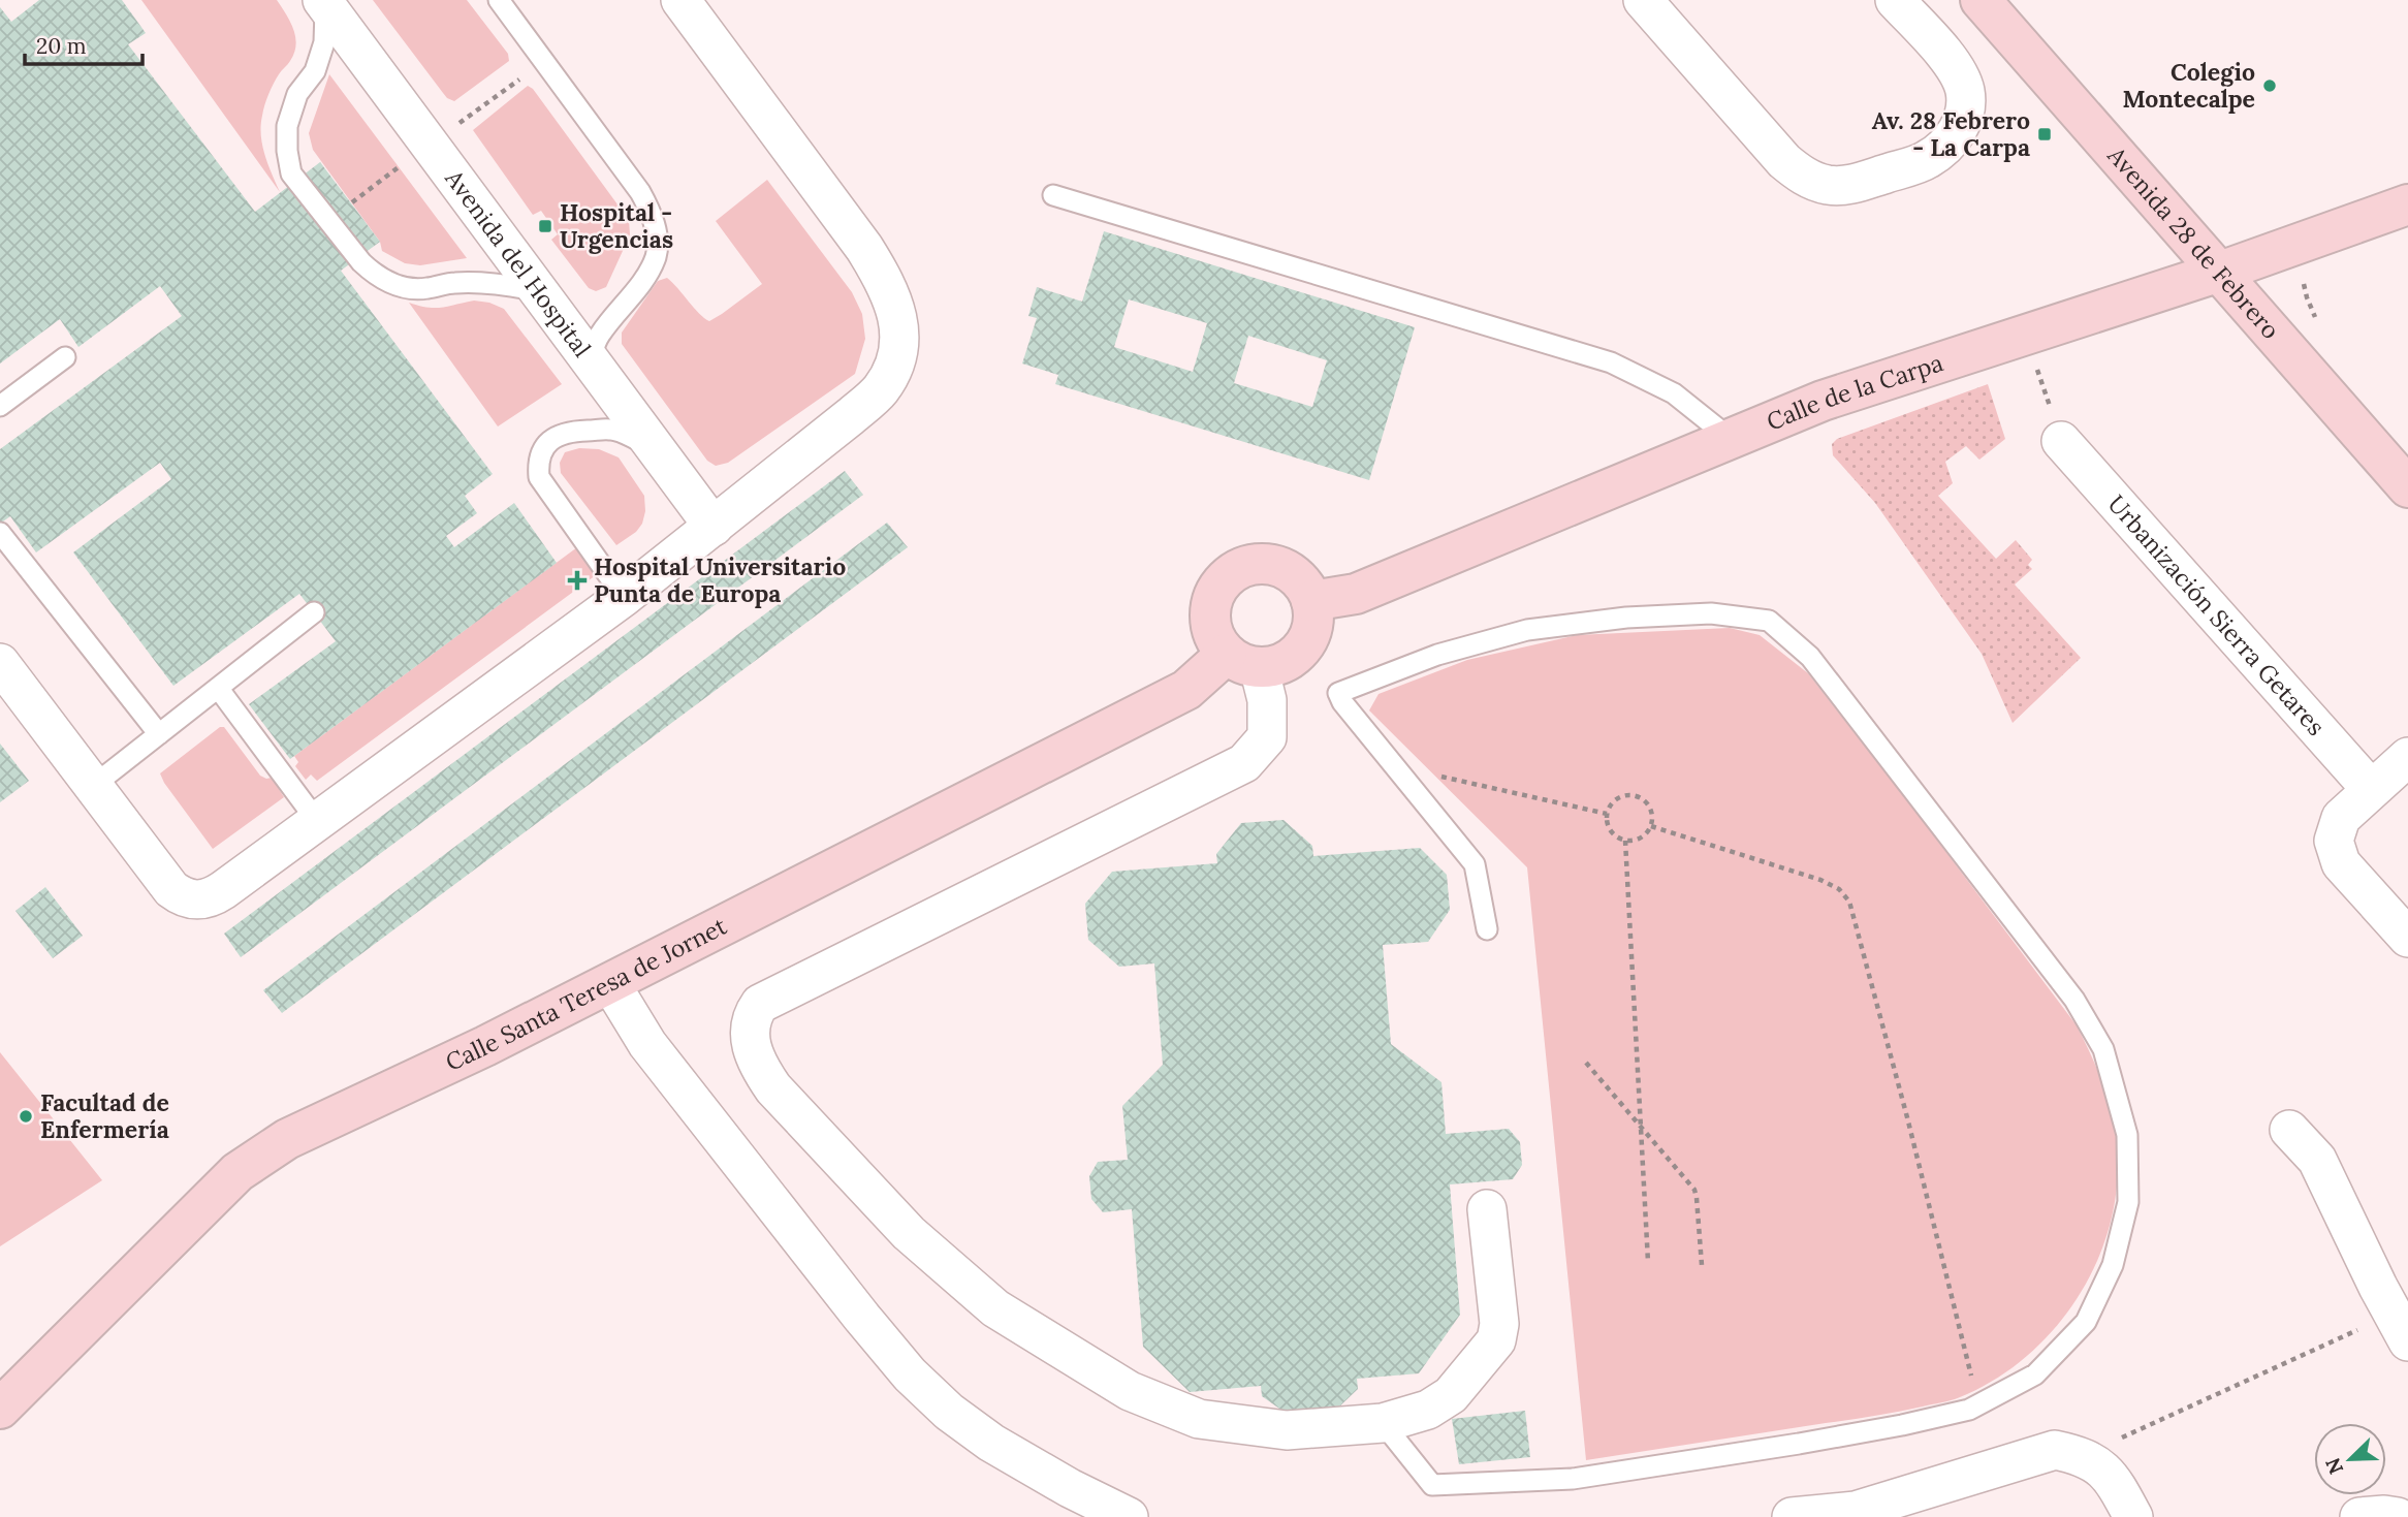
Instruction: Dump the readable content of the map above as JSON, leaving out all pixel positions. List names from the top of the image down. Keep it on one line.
{"streets":{"street":["Avenida 28 de Febrero","Avenida del Hospital","Calle de la Carpa","Urbanización Sierra Getares","Calle Santa Teresa de Jornet"]},"crossings":[["Avenida 28 de Febrero","Calle de la Carpa"],["Calle de la Carpa","Calle Santa Teresa de Jornet"]],"places":{"other":["Colegio Montecalpe","Facultad de Enfermería"],"transit":["Av. 28 Febrero - La Carpa","Hospital - Urgencias"],"health":["Hospital Universitario Punta de Europa"]},"scale_bar":"20 m","north":"bottom left"}
